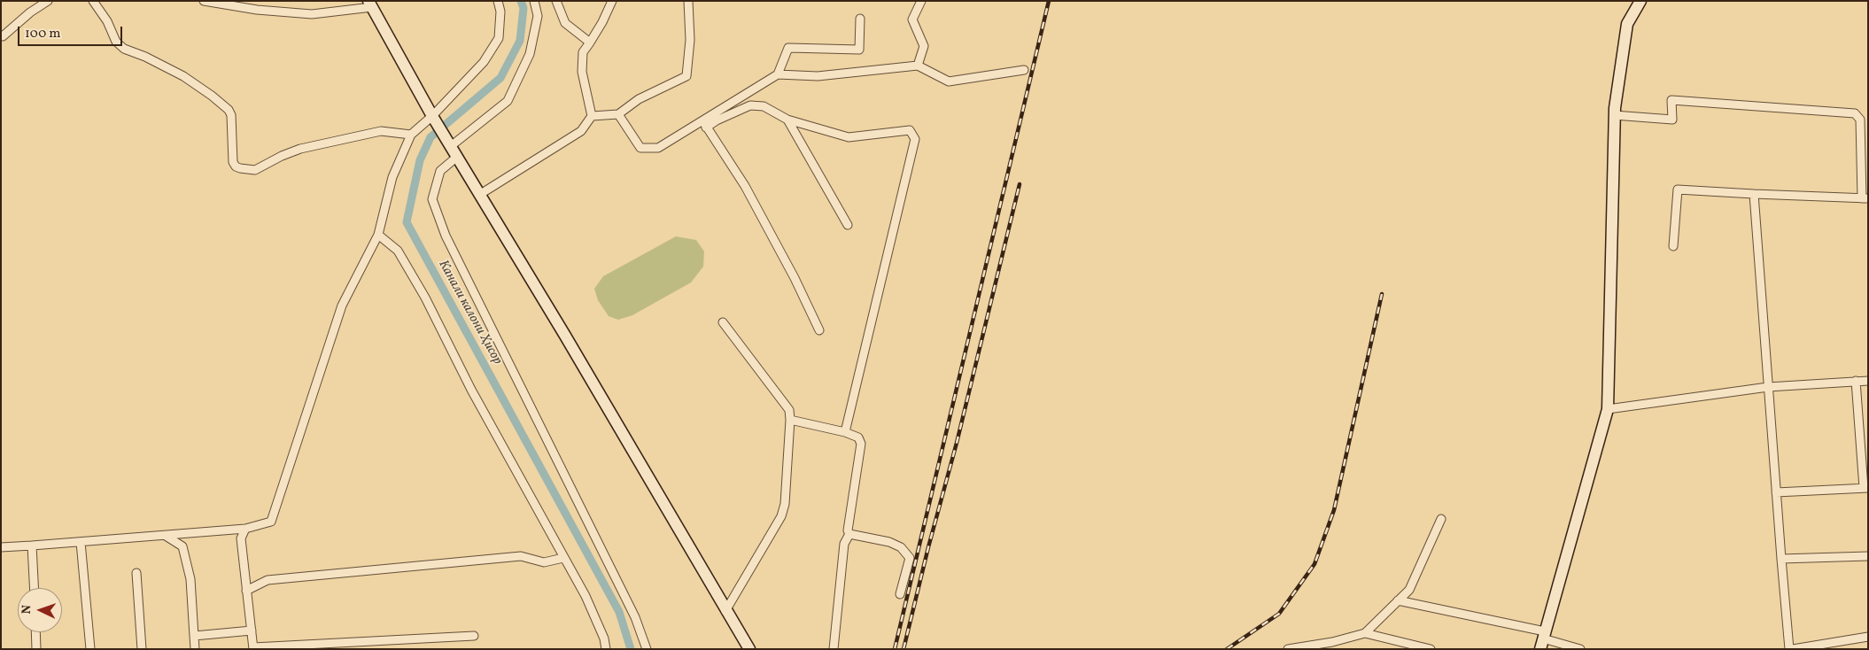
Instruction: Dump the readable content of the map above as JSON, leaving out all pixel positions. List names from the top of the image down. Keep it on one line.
{"water":["Канали калони Ҳисор"],"scale_bar":"100 m","north":"left"}
